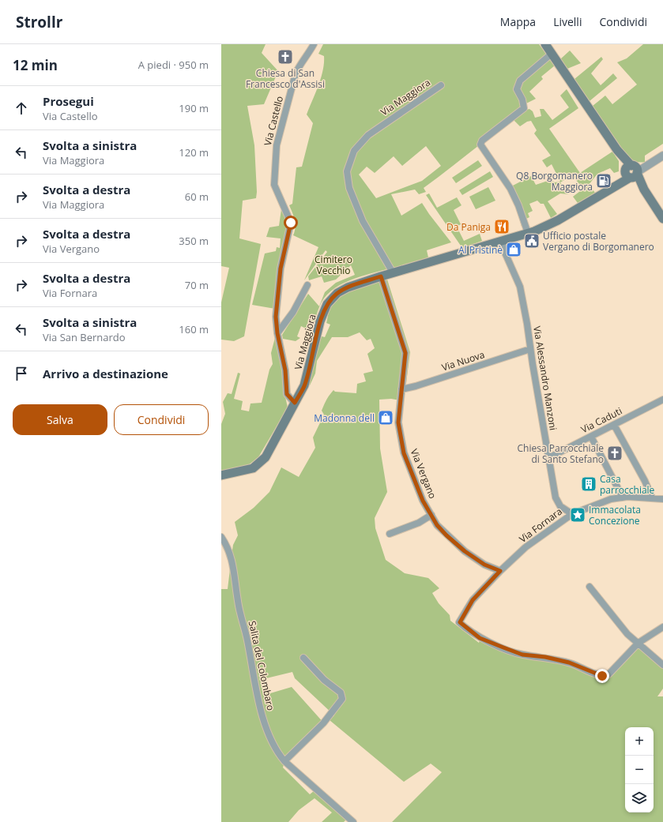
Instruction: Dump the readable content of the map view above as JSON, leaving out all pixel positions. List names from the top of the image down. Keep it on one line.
{"streets":{"main road":["Via Maggiora"],"street":["Via Castello","Via Nuova","Via Alessandro Manzoni","Via Caduti","Via Vergano","Via Fornara","Salita del Colombaro"]},"crossings":[["Via Maggiora","Via Castello"],["Via Maggiora","Via Alessandro Manzoni"],["Via Maggiora","Via Vergano"],["Via Nuova","Via Alessandro Manzoni"],["Via Nuova","Via Vergano"],["Via Alessandro Manzoni","Via Caduti"],["Via Alessandro Manzoni","Via Fornara"],["Via Vergano","Via Fornara"]],"parks":["Cimitero Vecchio"],"places":{"church":["Chiesa di San Francesco d'Assisi","Chiesa Parrocchiale di Santo Stefano"],"fuel station":["Q8 Borgomanero Maggiora"],"restaurant":["Da Paniga"],"public building":["Ufficio postale Vergano di Borgomanero"],"shop":["Al Pristinè","Madonna dell"],"building":["Casa parrocchiale"],"place":["Immacolata Concezione"]},"page":{"header":"Strollr","nav":["Mappa","Livelli","Condividi"],"heading":["12 min","A piedi · 950 m"],"list":[["Prosegui","Via Castello","190 m"],["Svolta a sinistra","Via Maggiora","120 m"],["Svolta a destra","Via Maggiora","60 m"],["Svolta a destra","Via Vergano","350 m"],["Svolta a destra","Via Fornara","70 m"],["Svolta a sinistra","Via San Bernardo","160 m"],"Arrivo a destinazione"],"buttons":["Salva","Condividi"],"map_buttons":["+","−"]}}
